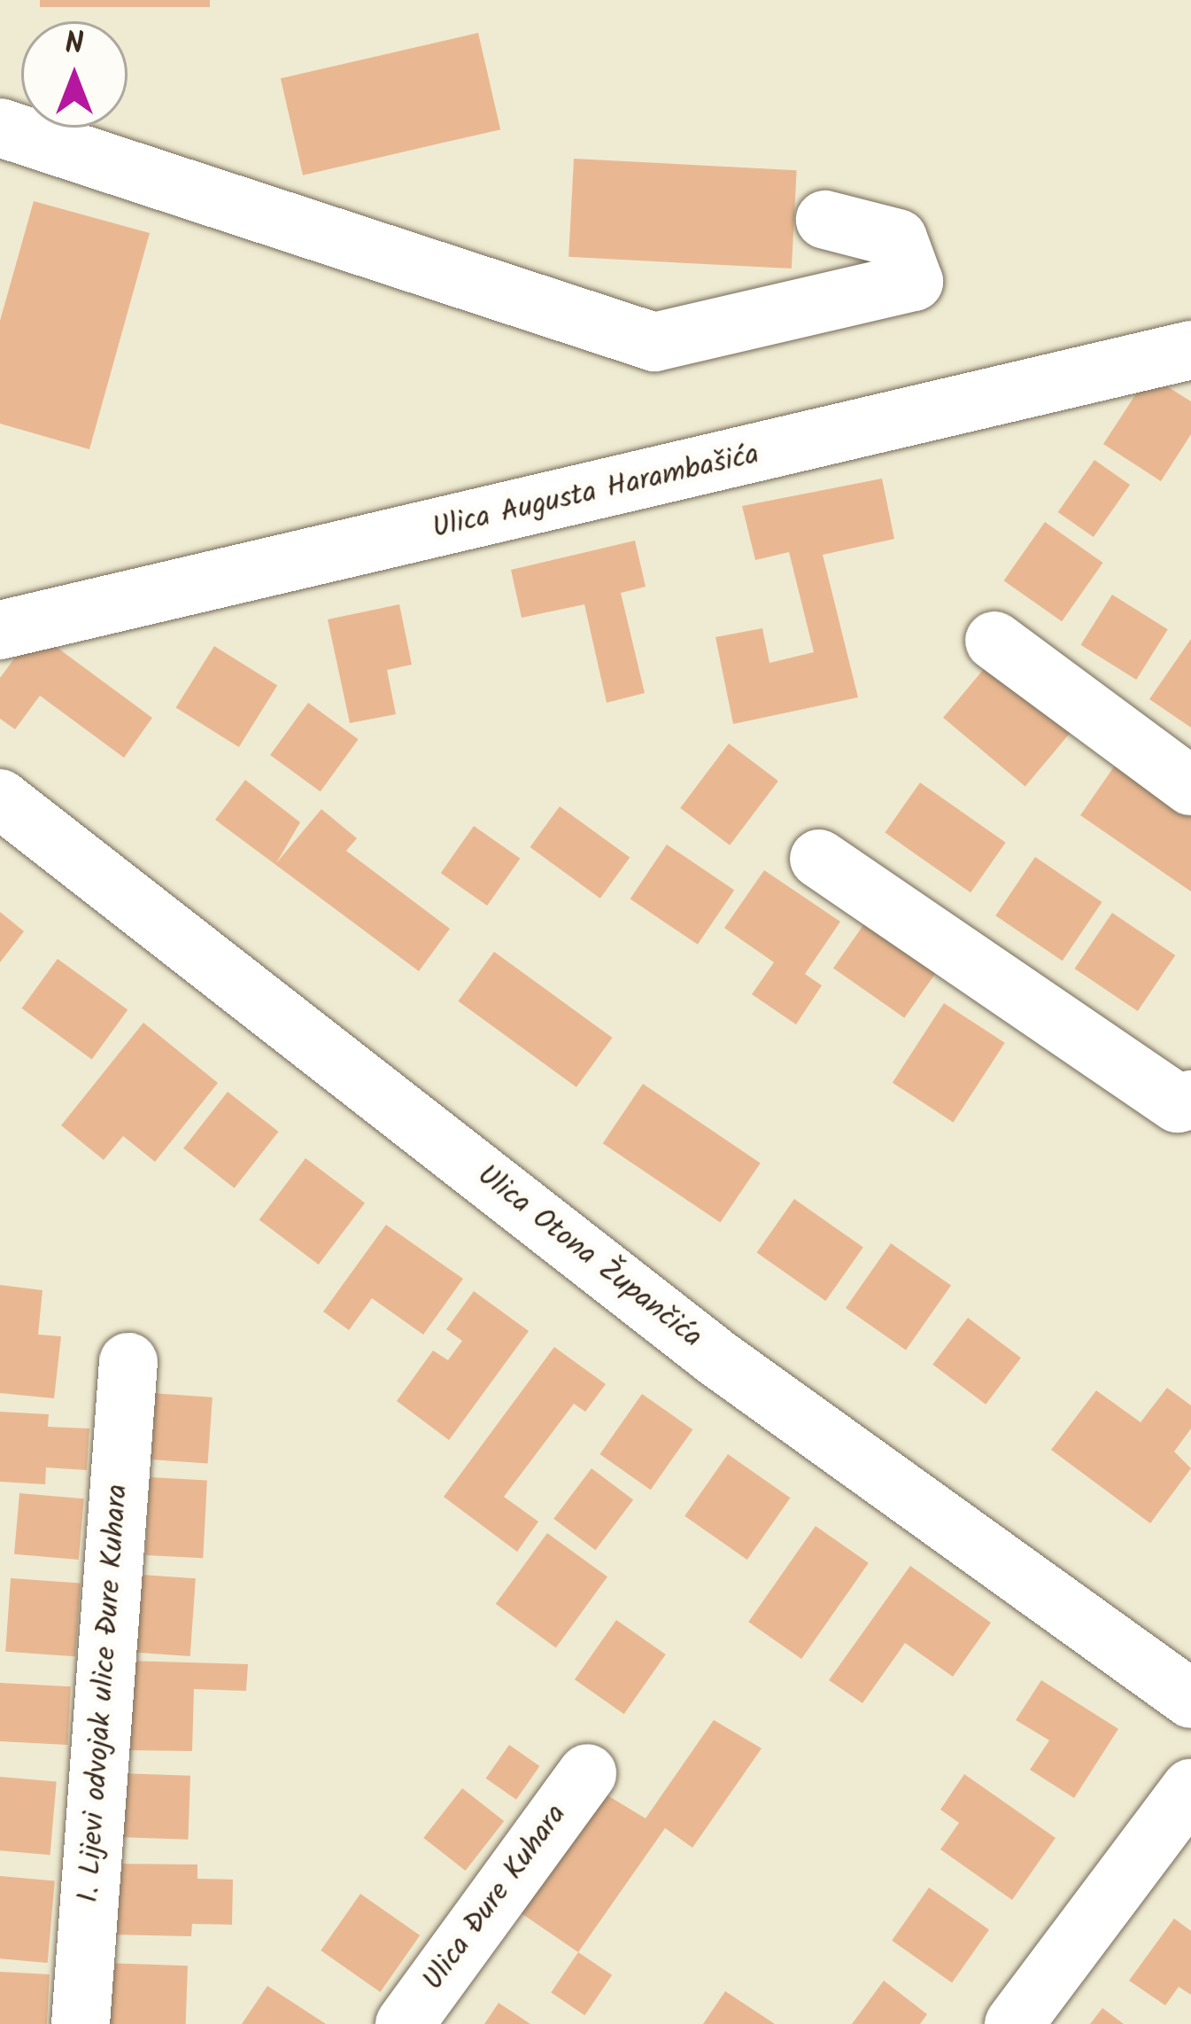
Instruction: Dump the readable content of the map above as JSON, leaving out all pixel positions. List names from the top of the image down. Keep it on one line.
{"streets":{"street":["Ulica Augusta Harambašića","Ulica Otona Župančića","I. Lijevi odvojak ulice Đure Kuhara","Ulica Đure Kuhara"]},"north":"top"}
